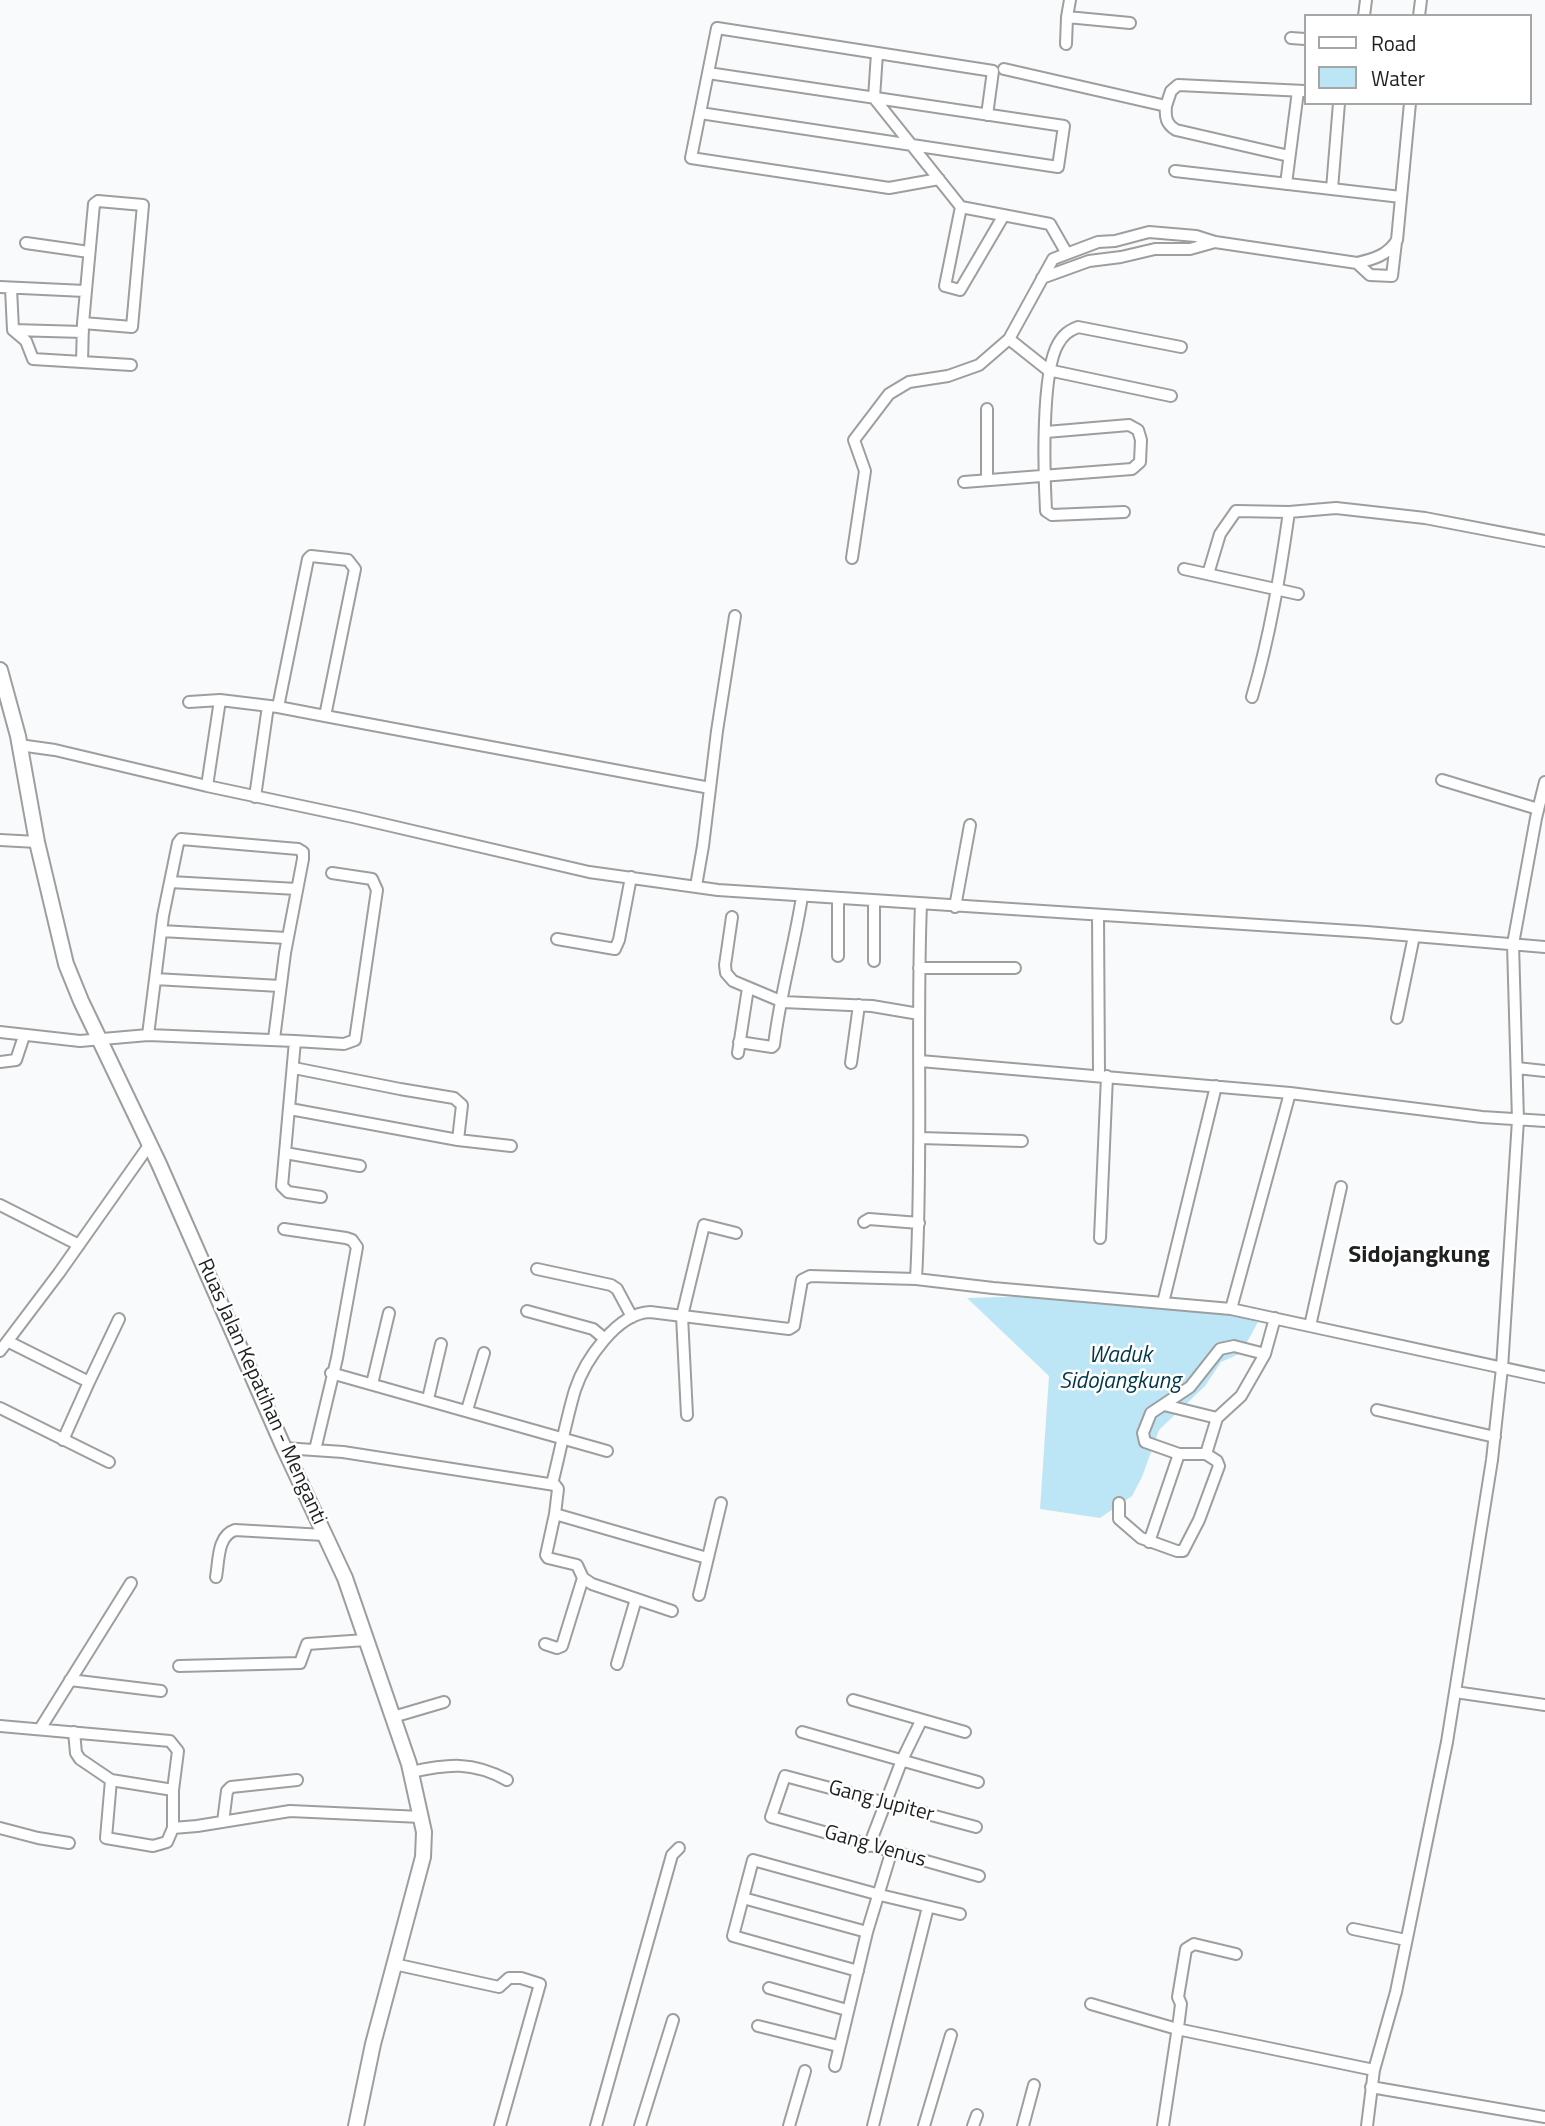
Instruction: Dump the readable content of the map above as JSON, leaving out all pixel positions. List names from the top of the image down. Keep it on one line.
{"streets":{"main road":["Ruas Jalan Kepatihan - Menganti"],"street":["Gang Jupiter","Gang Venus"]},"crossings":[["Gang Jupiter","Gang Venus"]],"districts":["Sidojangkung"],"water":["Waduk Sidojangkung"],"legend":["Road","Water"]}
